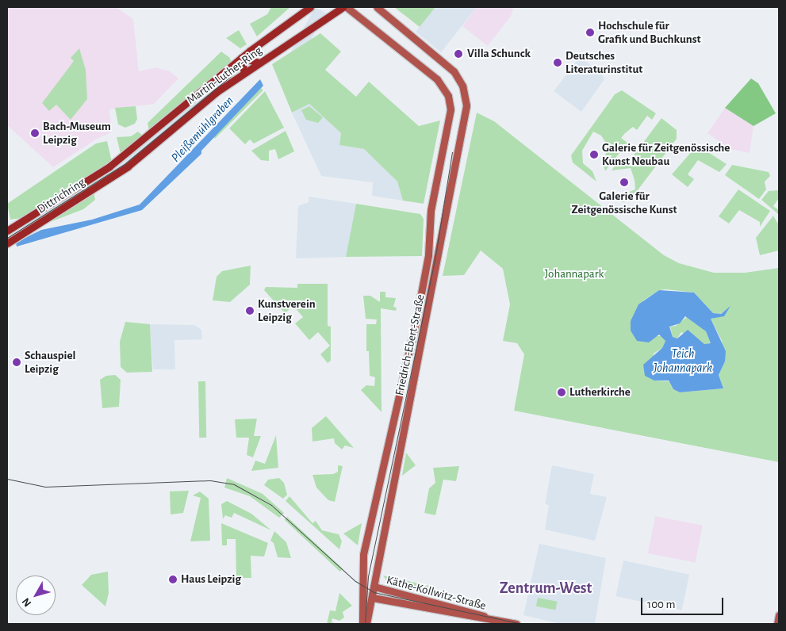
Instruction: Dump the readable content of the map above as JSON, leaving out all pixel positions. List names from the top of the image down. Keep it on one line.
{"streets":{"main road":["Martin-Luther-Ring","Dittrichring","Friedrich-Ebert-Straße","Käthe-Kollwitz-Straße"]},"crossings":[["Martin-Luther-Ring","Dittrichring"],["Martin-Luther-Ring","Friedrich-Ebert-Straße"],["Friedrich-Ebert-Straße","Käthe-Kollwitz-Straße"]],"districts":["Zentrum-West"],"water":["Pleißemühlgraben","Teich Johannapark"],"parks":["Johannapark"],"places":["Hochschule für Grafik und Buchkunst","Villa Schunck","Deutsches Literaturinstitut","Bach-Museum Leipzig","Galerie für Zeitgenössische Kunst Neubau","Galerie für Zeitgenössische Kunst","Kunstverein Leipzig","Schauspiel Leipzig","Lutherkirche","Haus Leipzig"],"scale_bar":"100 m","north":"bottom left"}
